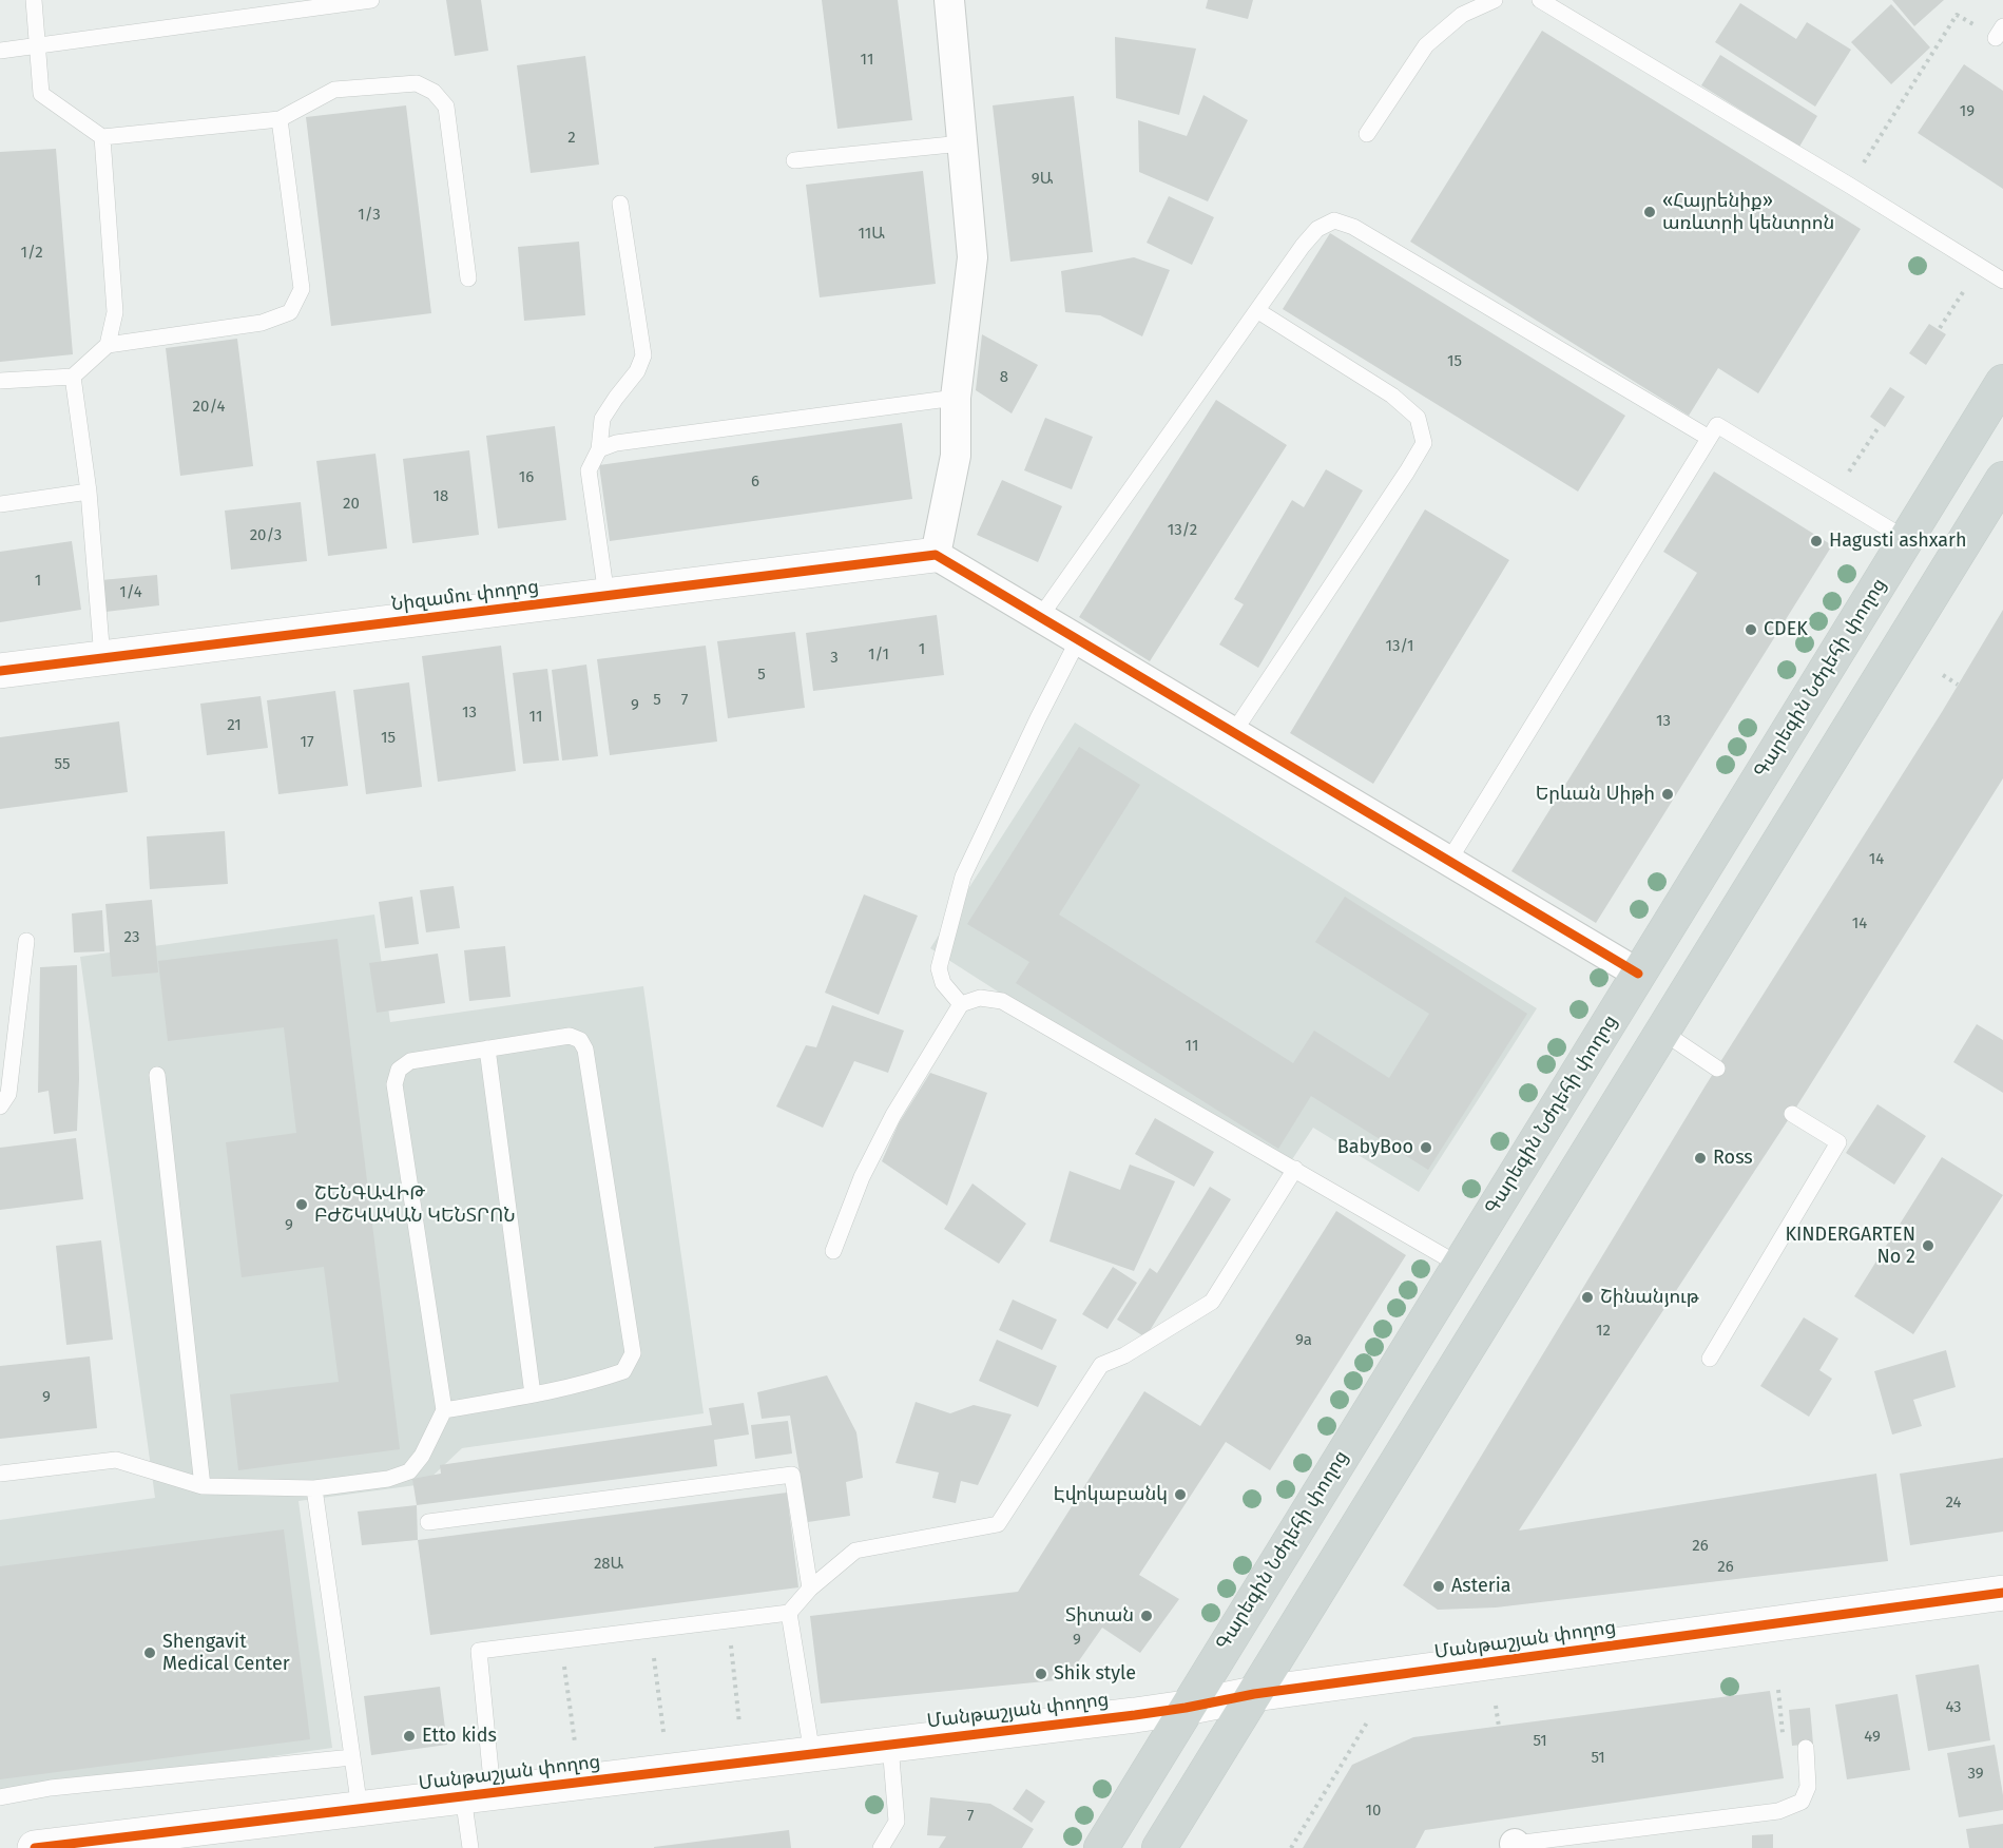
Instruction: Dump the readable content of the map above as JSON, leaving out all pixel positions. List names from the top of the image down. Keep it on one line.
{"streets":{"main road":["Գարեգին Նժդեհի փողոց"],"street":["Նիզամու փողոց","Մանթաշյան փողոց"]},"crossings":[["Գարեգին Նժդեհի փողոց","Մանթաշյան փողոց"]],"places":["«Հայրենիք» առևտրի կենտրոն","Hagusti ashxarh","CDEK","Երևան Սիթի","BabyBoo","Ross","ՇԵՆԳԱՎԻԹ ԲԺՇԿԱԿԱՆ ԿԵՆՏՐՈՆ","KINDERGARTEN No 2","Շինանյութ","Էվոկաբանկ","Asteria","Տիտան","Shengavit Medical Center","Shik style","Etto kids"],"house_numbers":["11","19","2","9Ա","1/3","11Ա","1/2","15","8","20/4","16","6","18","20","13/2","20/3","1","1/4","13/1","1","1/1","3","5","5","7","9","13","11","13","21","15","17","55","14","14","23","11","9","12","9a","9","24","26","28Ա","26","9","43","49","51","51","39","10","7"]}
